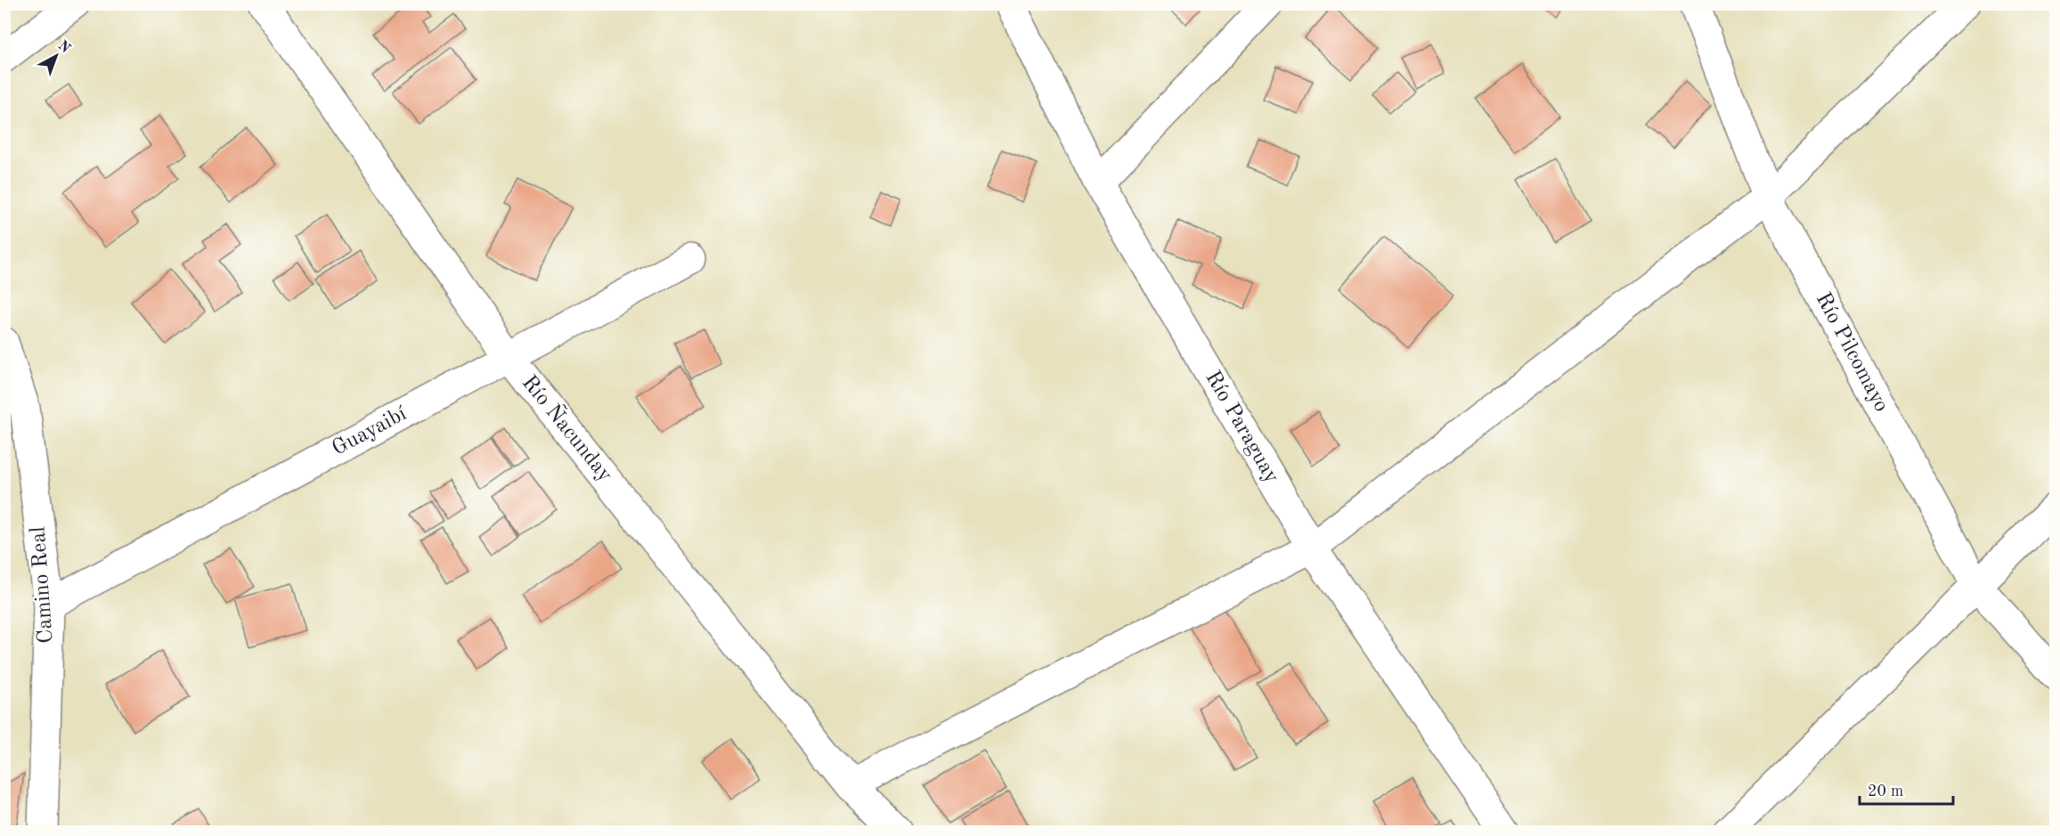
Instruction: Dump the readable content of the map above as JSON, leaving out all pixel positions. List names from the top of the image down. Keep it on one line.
{"streets":{"street":["Río Pilcomayo","Río Paraguay","Río Ñacunday","Guayaibí","Camino Real"]},"crossings":[["Río Ñacunday","Guayaibí"],["Guayaibí","Camino Real"]],"scale_bar":"20 m","north":"top right"}
